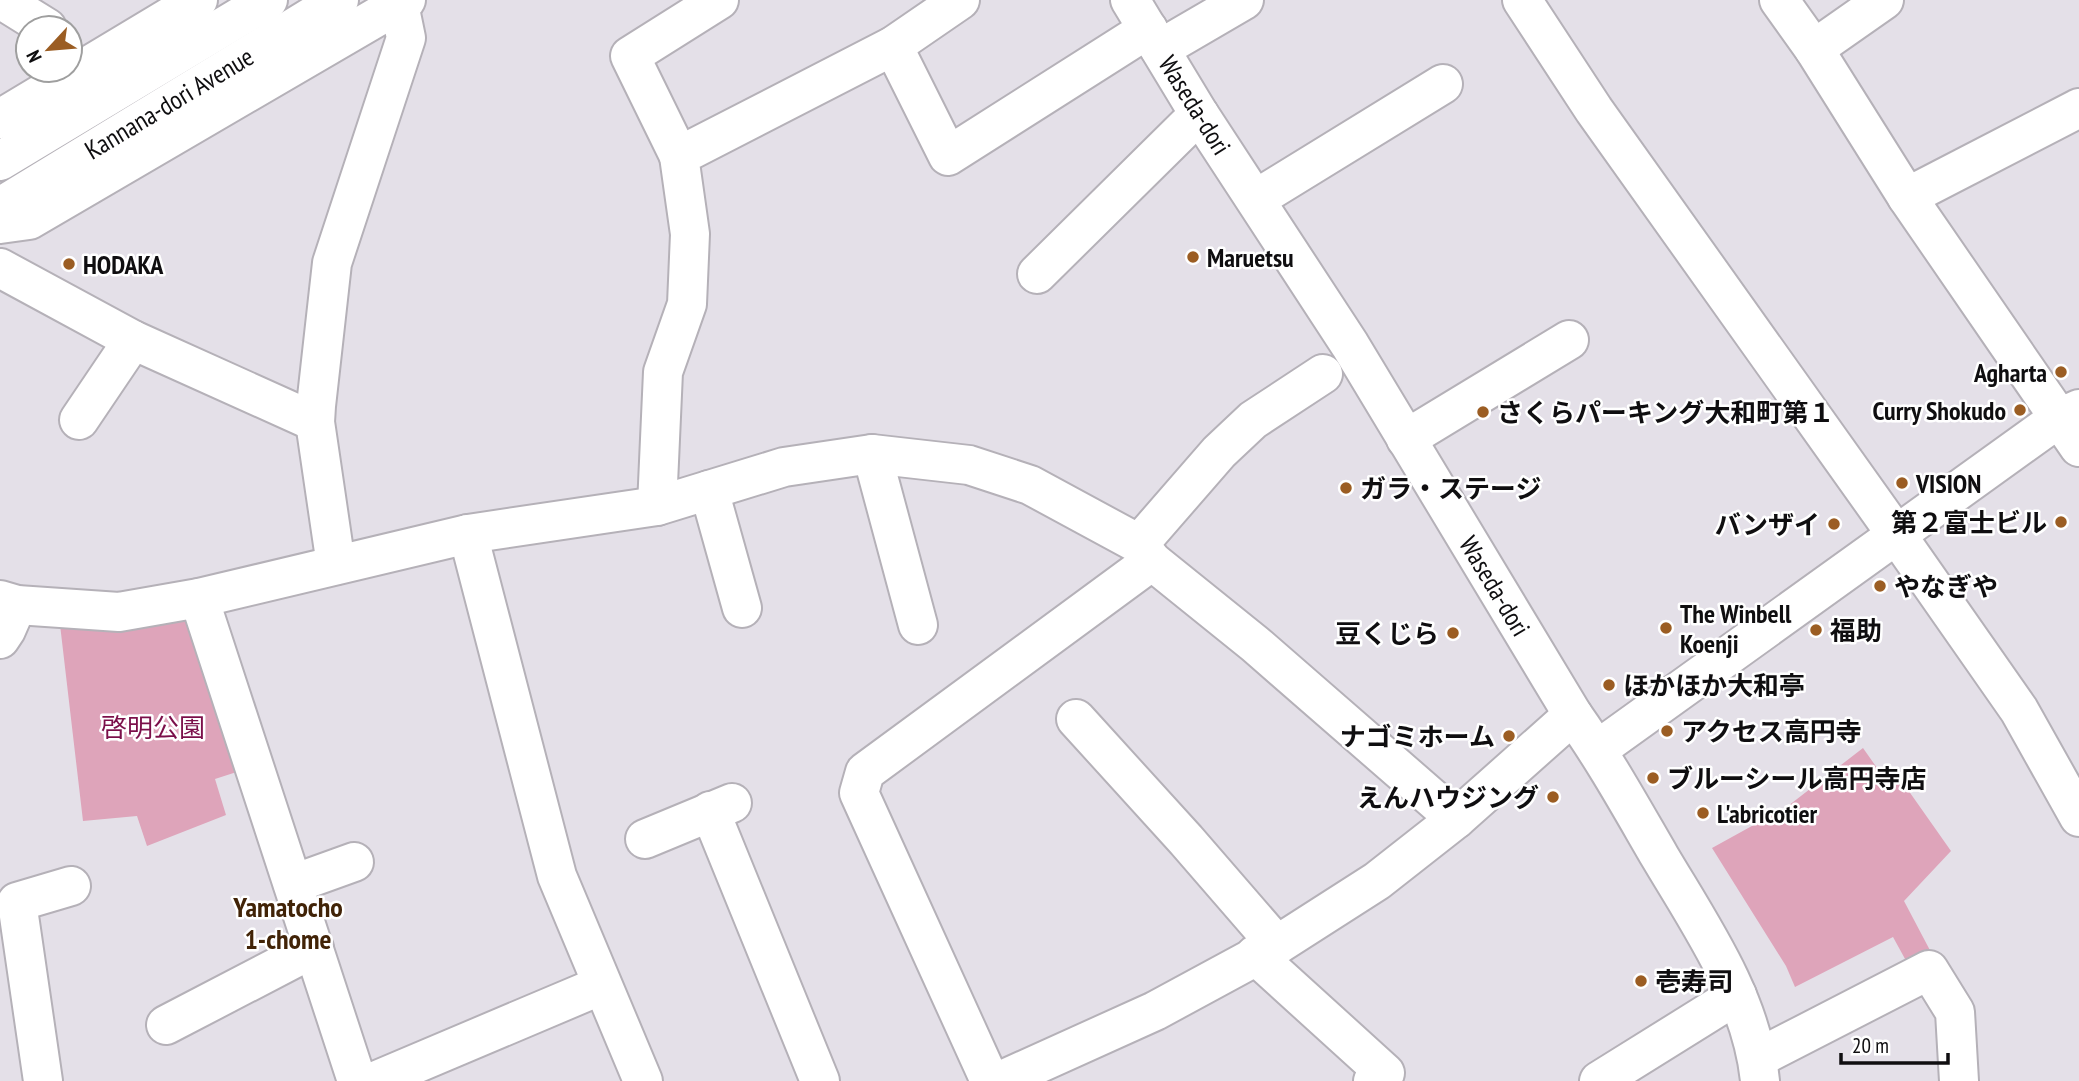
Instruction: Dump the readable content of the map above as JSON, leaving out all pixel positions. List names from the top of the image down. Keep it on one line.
{"streets":{"street":["Kannana-dori Avenue","Waseda-dori"]},"districts":["Yamatocho 1-chome"],"parks":["啓明公園"],"places":["Maruetsu","HODAKA","Agharta","Curry Shokudo","さくらパーキング大和町第１","VISION","ガラ・ステージ","第２富士ビル","バンザイ","やなぎや","The Winbell Koenji","福助","豆くじら","ほかほか大和亭","アクセス高円寺","ナゴミホーム","ブルーシール高円寺店","えんハウジング","L'abricotier","壱寿司"],"scale_bar":"20 m","north":"bottom left"}
